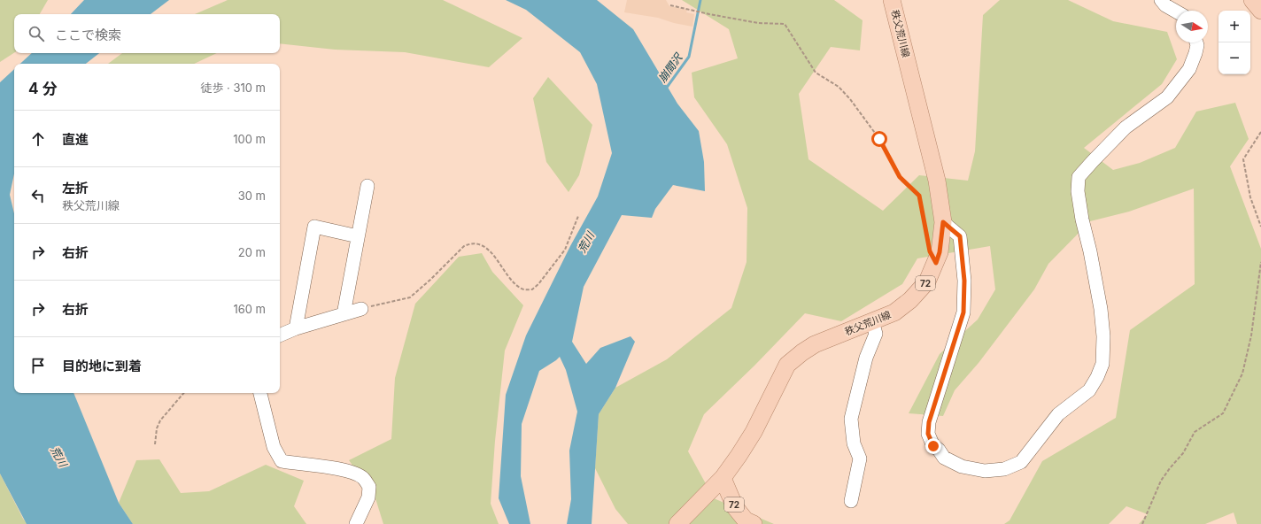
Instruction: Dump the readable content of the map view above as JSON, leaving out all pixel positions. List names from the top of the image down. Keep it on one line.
{"streets":{"main road":["秩父荒川線","72"]},"crossings":[["秩父荒川線","72"]],"water":["崩間沢","荒川"],"north":"right","page":{"map_buttons":["+","−"],"search":"ここで検索","heading":["4 分","徒歩 · 310 m"],"list":[["直進","100 m"],["左折","秩父荒川線","30 m"],["右折","20 m"],["右折","160 m"],"目的地に到着"]}}
